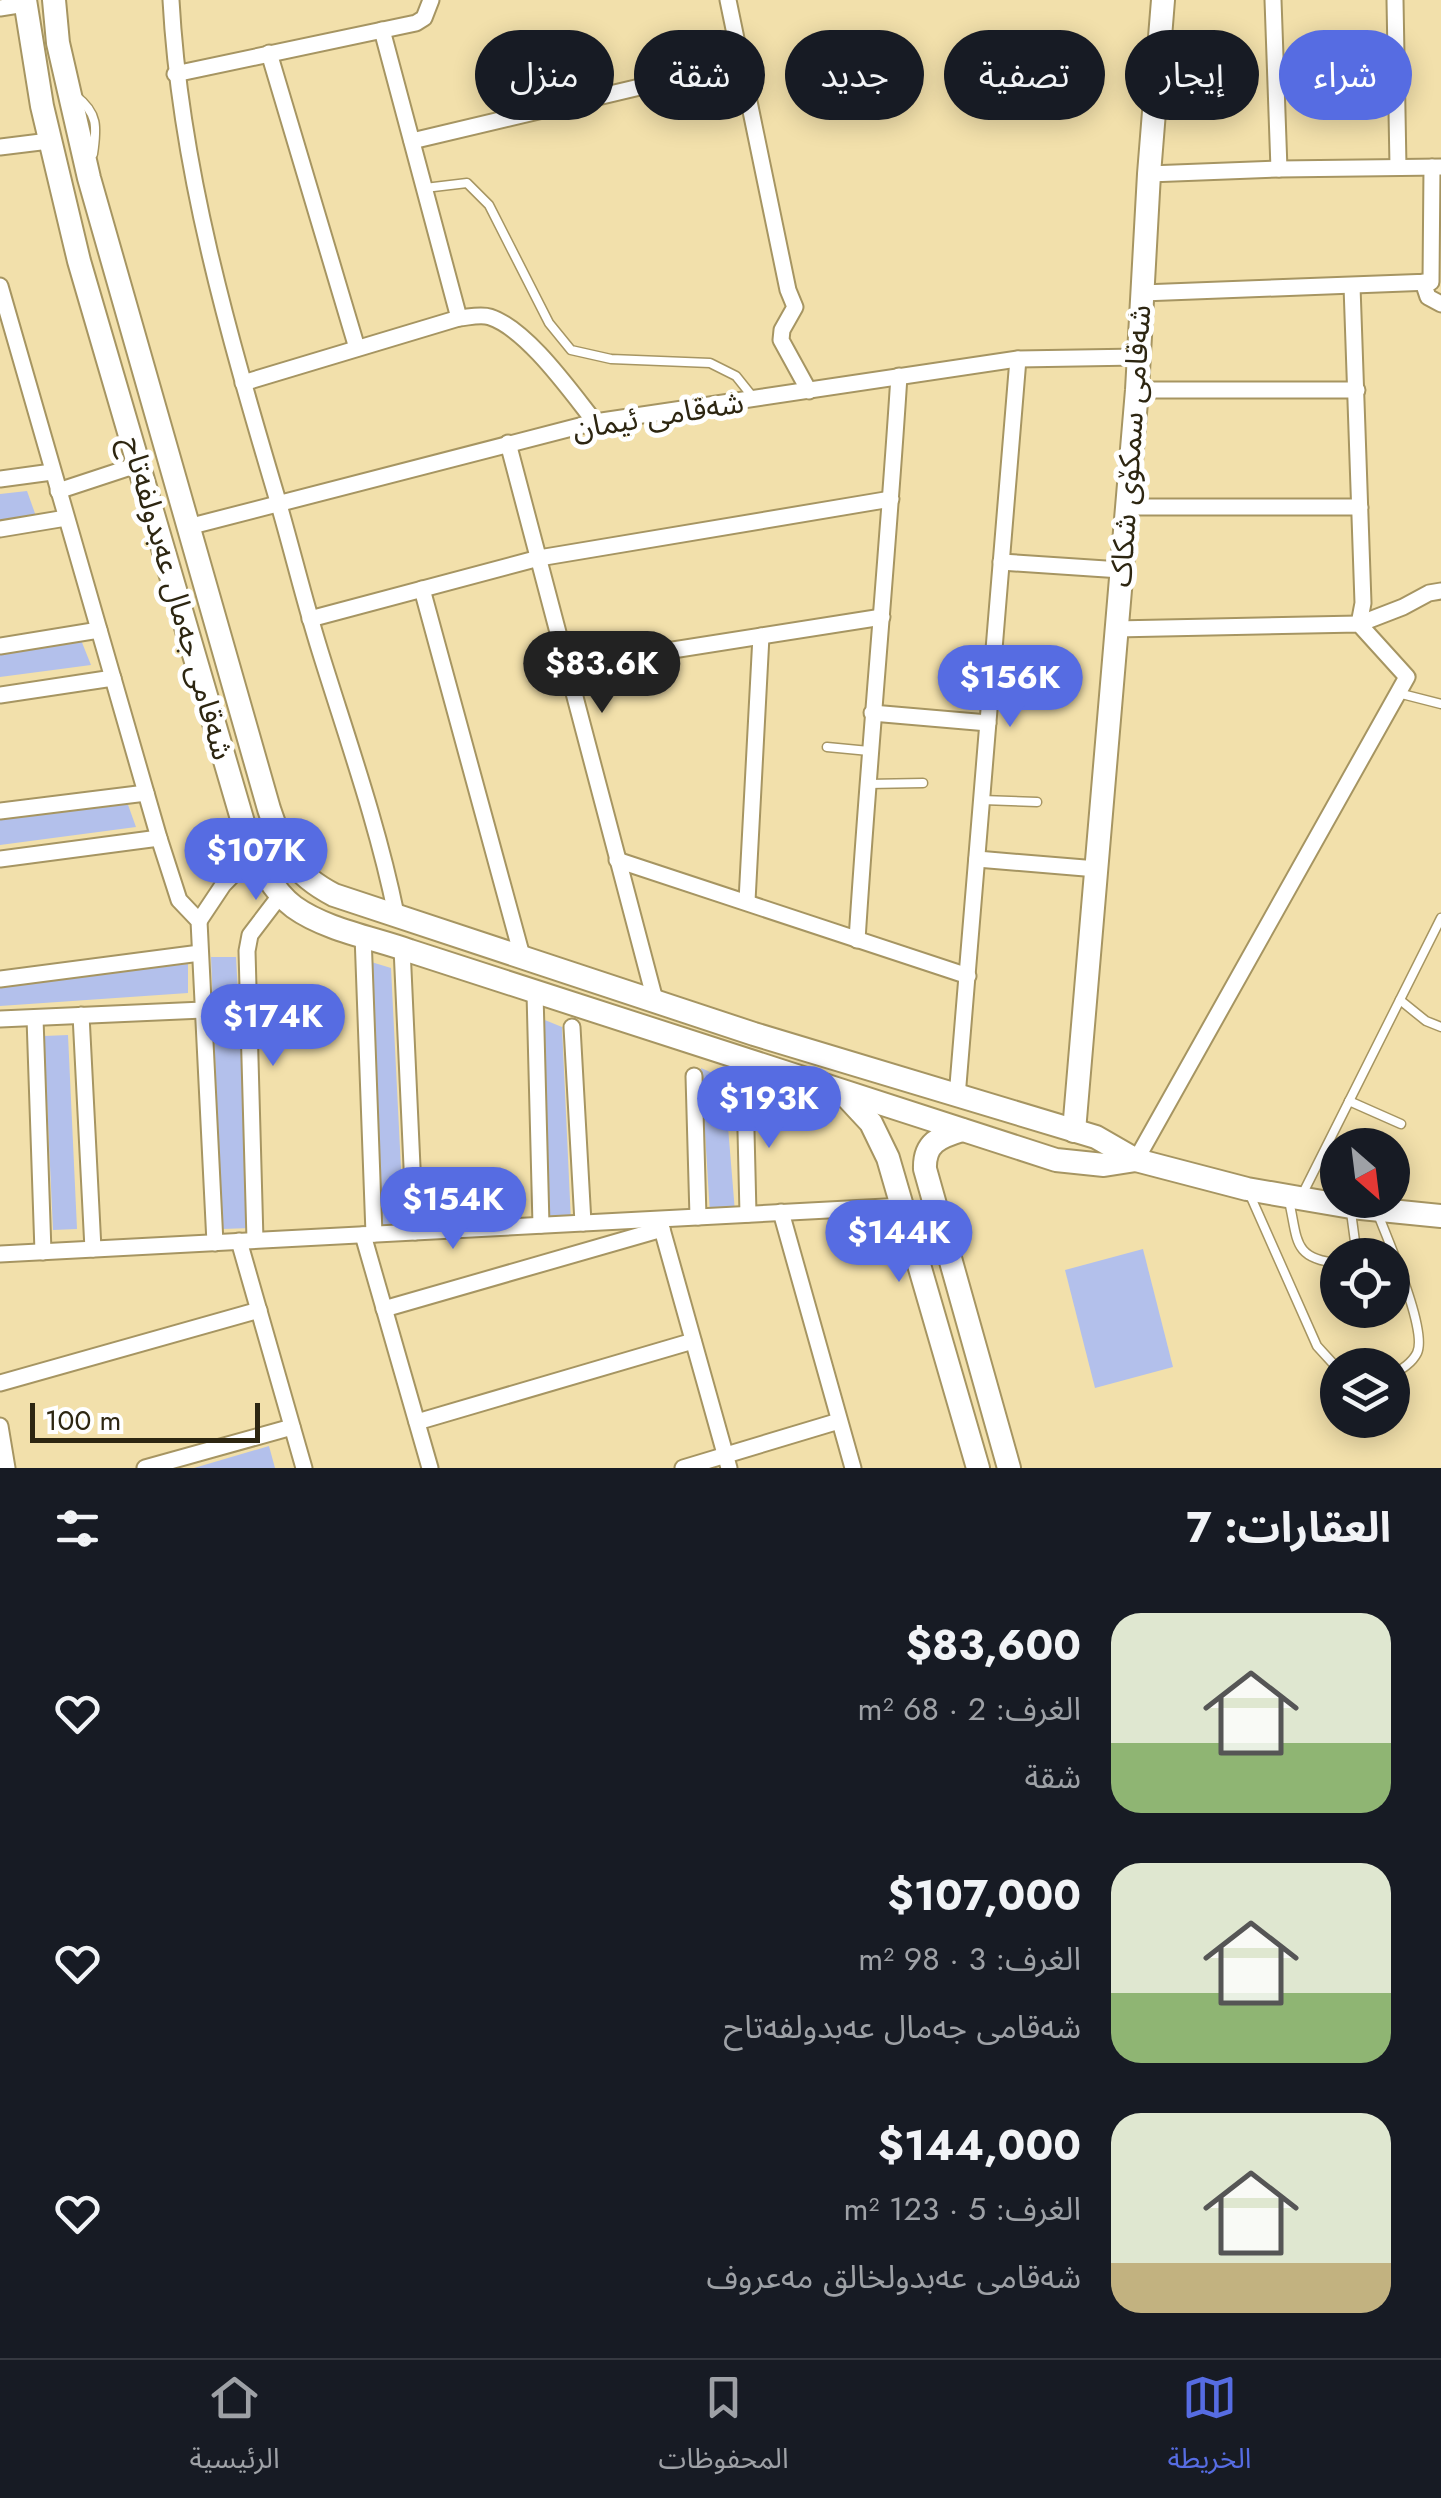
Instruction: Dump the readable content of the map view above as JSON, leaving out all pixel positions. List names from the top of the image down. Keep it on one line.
{"streets":{"main road":["شەقامی سمکۆی شکاک","شەقامی جەمال عەبدولفەتاح"],"street":["شەقامی ئیمان"]},"crossings":[["شەقامی ئیمان","شەقامی سمکۆی شکاک"],["شەقامی ئیمان","شەقامی جەمال عەبدولفەتاح"],["شەقامی سمکۆی شکاک","شەقامی جەمال عەبدولفەتاح"]],"scale_bar":"100 m","north":"bottom right","page":{"chip":["شراء","إيجار","تصفية","جديد","شقة","منزل"],"price":["$83.6K","$156K","$107K","$174K","$193K","$154K","$144K"],"scale":"100 m","heading":"العقارات: 7","list":[{"name":"$83,600","note":"الغرف: 2 · 68 m² · شقة"},{"name":"$107,000","note":"الغرف: 3 · 98 m² · شەقامی جەمال عەبدولفەتاح"},{"name":"$144,000","note":"الغرف: 5 · 123 m² · شەقامی عەبدولخالق مەعروف"}],"tabs":["الخريطة","المحفوظات","الرئيسية"]}}
